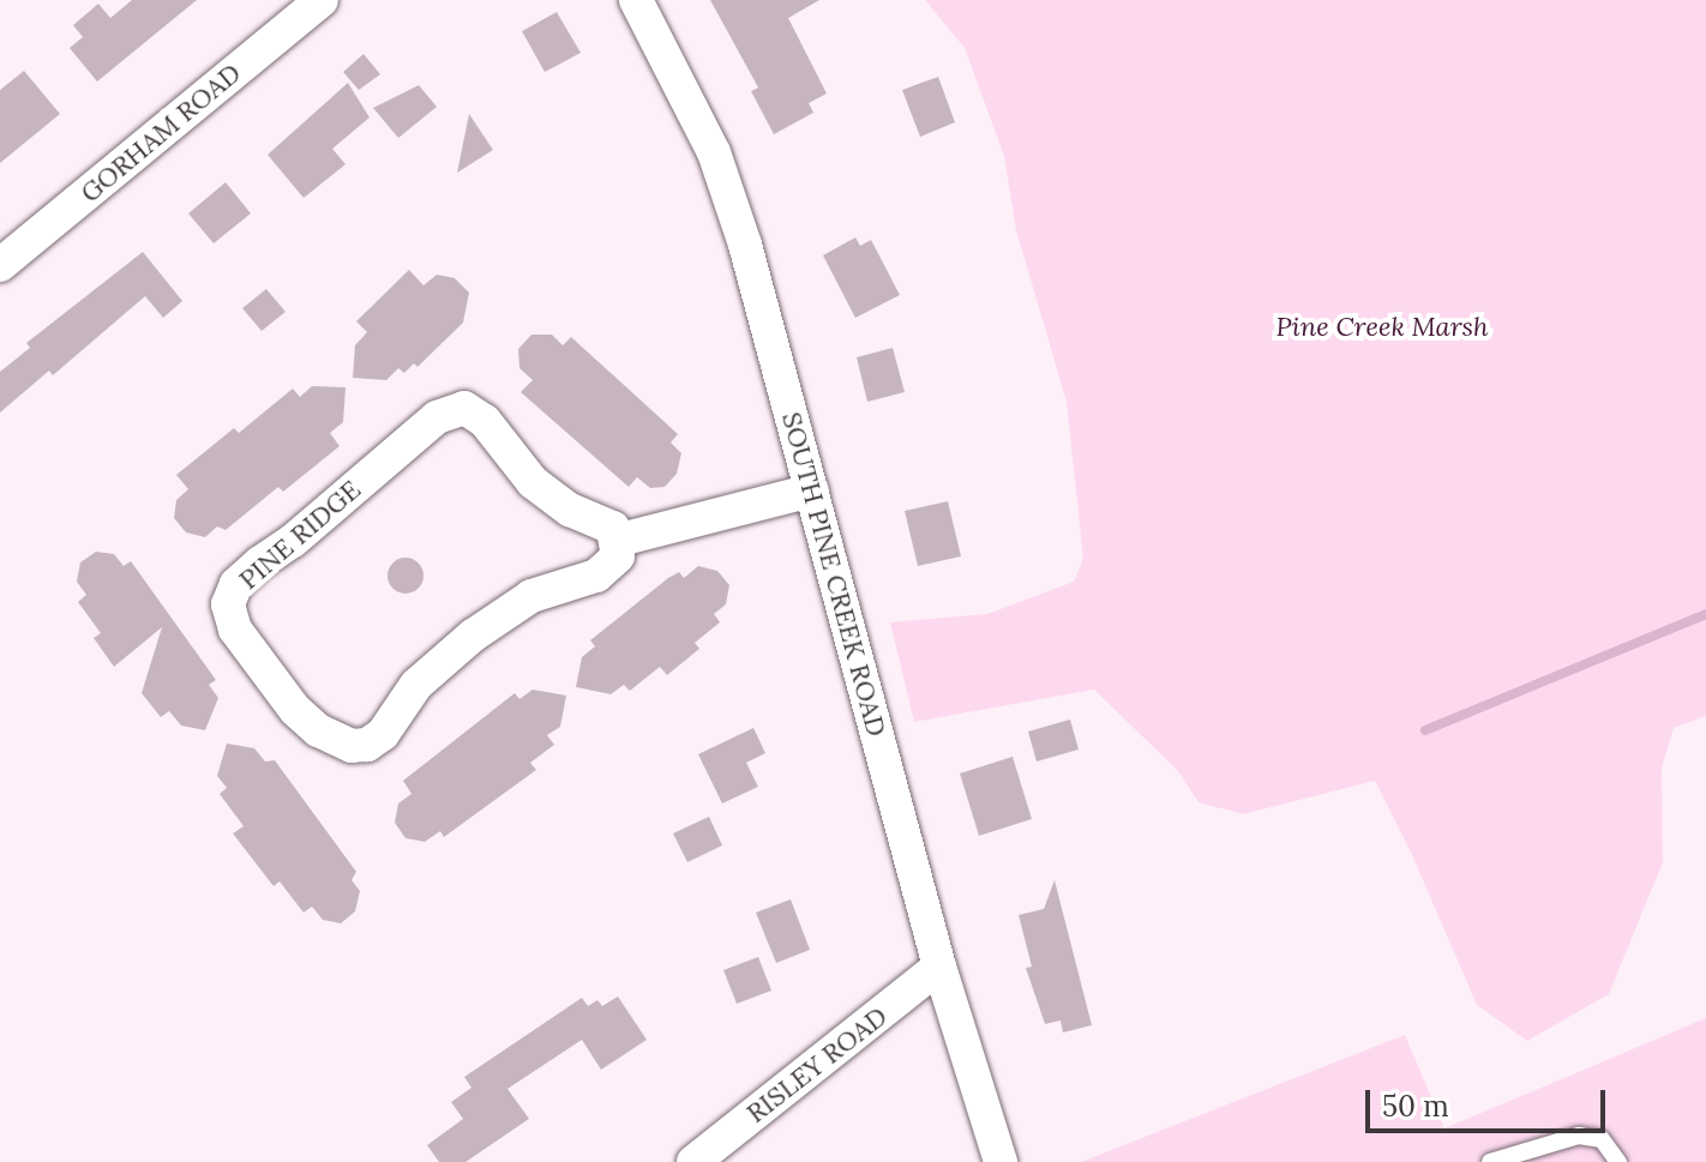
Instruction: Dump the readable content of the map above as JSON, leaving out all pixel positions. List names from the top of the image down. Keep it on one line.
{"streets":{"street":["GORHAM ROAD","PINE RIDGE","SOUTH PINE CREEK ROAD","RISLEY ROAD"]},"crossings":[["SOUTH PINE CREEK ROAD","RISLEY ROAD"]],"parks":["Pine Creek Marsh"],"scale_bar":"50 m"}
